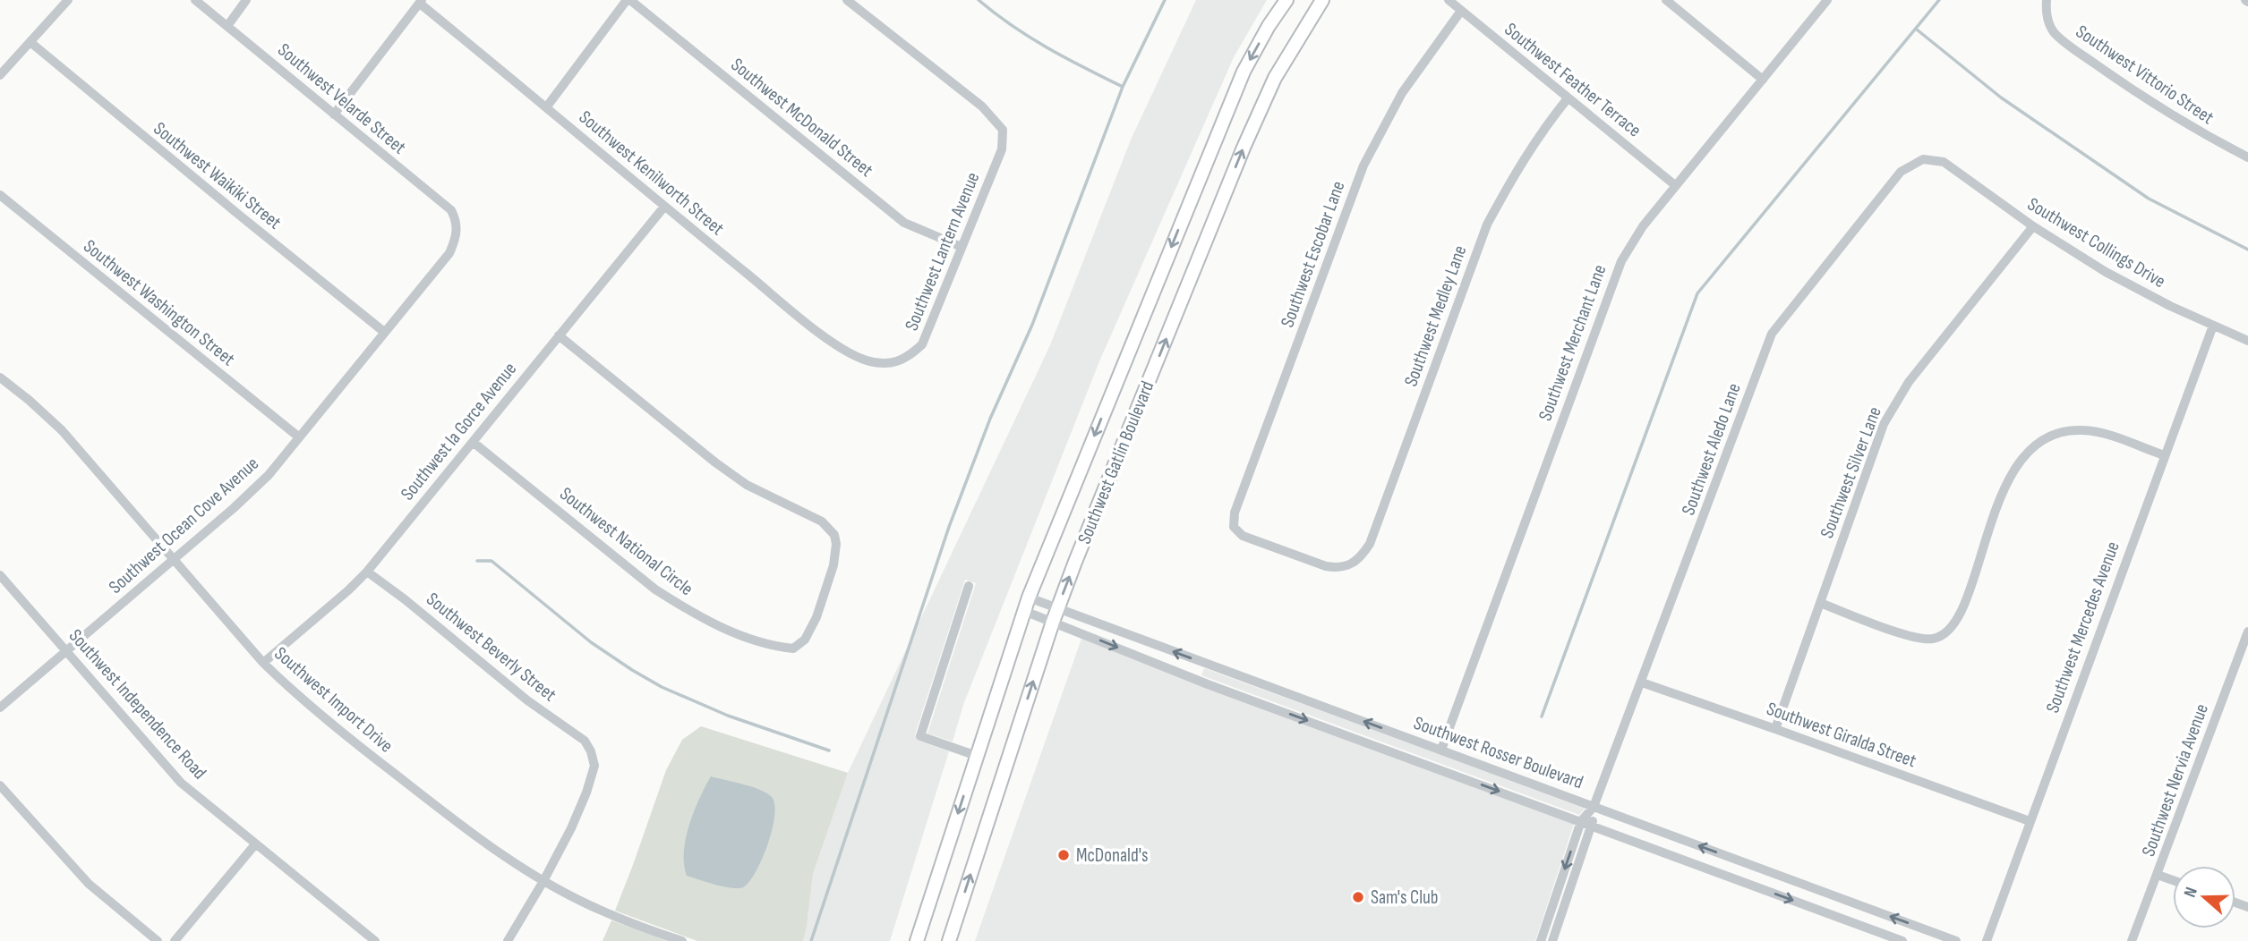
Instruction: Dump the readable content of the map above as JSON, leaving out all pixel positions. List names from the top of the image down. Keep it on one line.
{"streets":{"main road":["Southwest Gatlin Boulevard"],"street":["Southwest Vittorio Street","Southwest Feather Terrace","Southwest Velarde Street","Southwest McDonald Street","Southwest Kenilworth Street","Southwest Waikiki Street","Southwest Collings Drive","Southwest Lantern Avenue","Southwest Escobar Lane","Southwest Washington Street","Southwest Medley Lane","Southwest Merchant Lane","Southwest la Gorce Avenue","Southwest Aledo Lane","Southwest Silver Lane","Southwest Ocean Cove Avenue","Southwest National Circle","Southwest Mercedes Avenue","Southwest Beverly Street","Southwest Import Drive","Southwest Independence Road","Southwest Giralda Street","Southwest Rosser Boulevard","Southwest Nervia Avenue"]},"crossings":[["Southwest Feather Terrace","Southwest Escobar Lane"],["Southwest Feather Terrace","Southwest Medley Lane"],["Southwest Feather Terrace","Southwest Merchant Lane"],["Southwest Velarde Street","Southwest Ocean Cove Avenue"],["Southwest McDonald Street","Southwest Lantern Avenue"],["Southwest Kenilworth Street","Southwest Lantern Avenue"],["Southwest Kenilworth Street","Southwest la Gorce Avenue"],["Southwest Waikiki Street","Southwest Ocean Cove Avenue"],["Southwest Collings Drive","Southwest Aledo Lane"],["Southwest Collings Drive","Southwest Silver Lane"],["Southwest Collings Drive","Southwest Mercedes Avenue"],["Southwest Escobar Lane","Southwest Medley Lane"],["Southwest Washington Street","Southwest Ocean Cove Avenue"],["Southwest Merchant Lane","Southwest Rosser Boulevard"],["Southwest la Gorce Avenue","Southwest National Circle"],["Southwest la Gorce Avenue","Southwest Beverly Street"],["Southwest la Gorce Avenue","Southwest Import Drive"],["Southwest Aledo Lane","Southwest Giralda Street"],["Southwest Aledo Lane","Southwest Rosser Boulevard"],["Southwest Gatlin Boulevard","Southwest Rosser Boulevard"],["Southwest Silver Lane","Southwest Giralda Street"],["Southwest Ocean Cove Avenue","Southwest Import Drive"],["Southwest Ocean Cove Avenue","Southwest Independence Road"],["Southwest Mercedes Avenue","Southwest Giralda Street"],["Southwest Beverly Street","Southwest Import Drive"]],"places":["McDonald's","Sam's Club"],"north":"left"}
